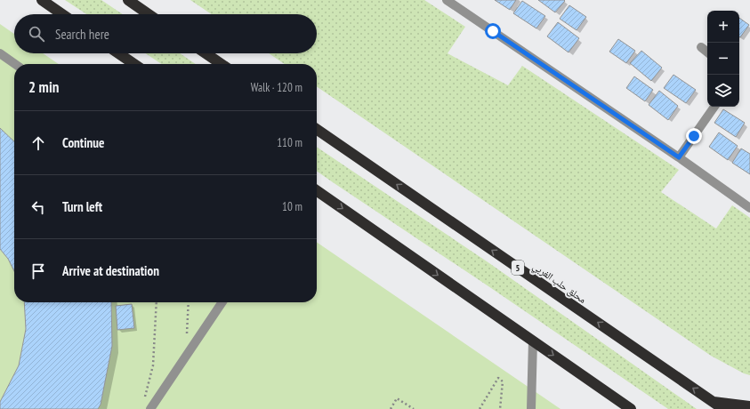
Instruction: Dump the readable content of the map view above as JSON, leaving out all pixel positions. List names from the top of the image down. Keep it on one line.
{"streets":{"highway":["5","محلق حلب الغربي"]},"page":{"map_buttons":["+","−"],"search":"Search here","heading":["2 min","Walk · 120 m"],"list":[["Continue","110 m"],["Turn left","10 m"],"Arrive at destination"]}}
